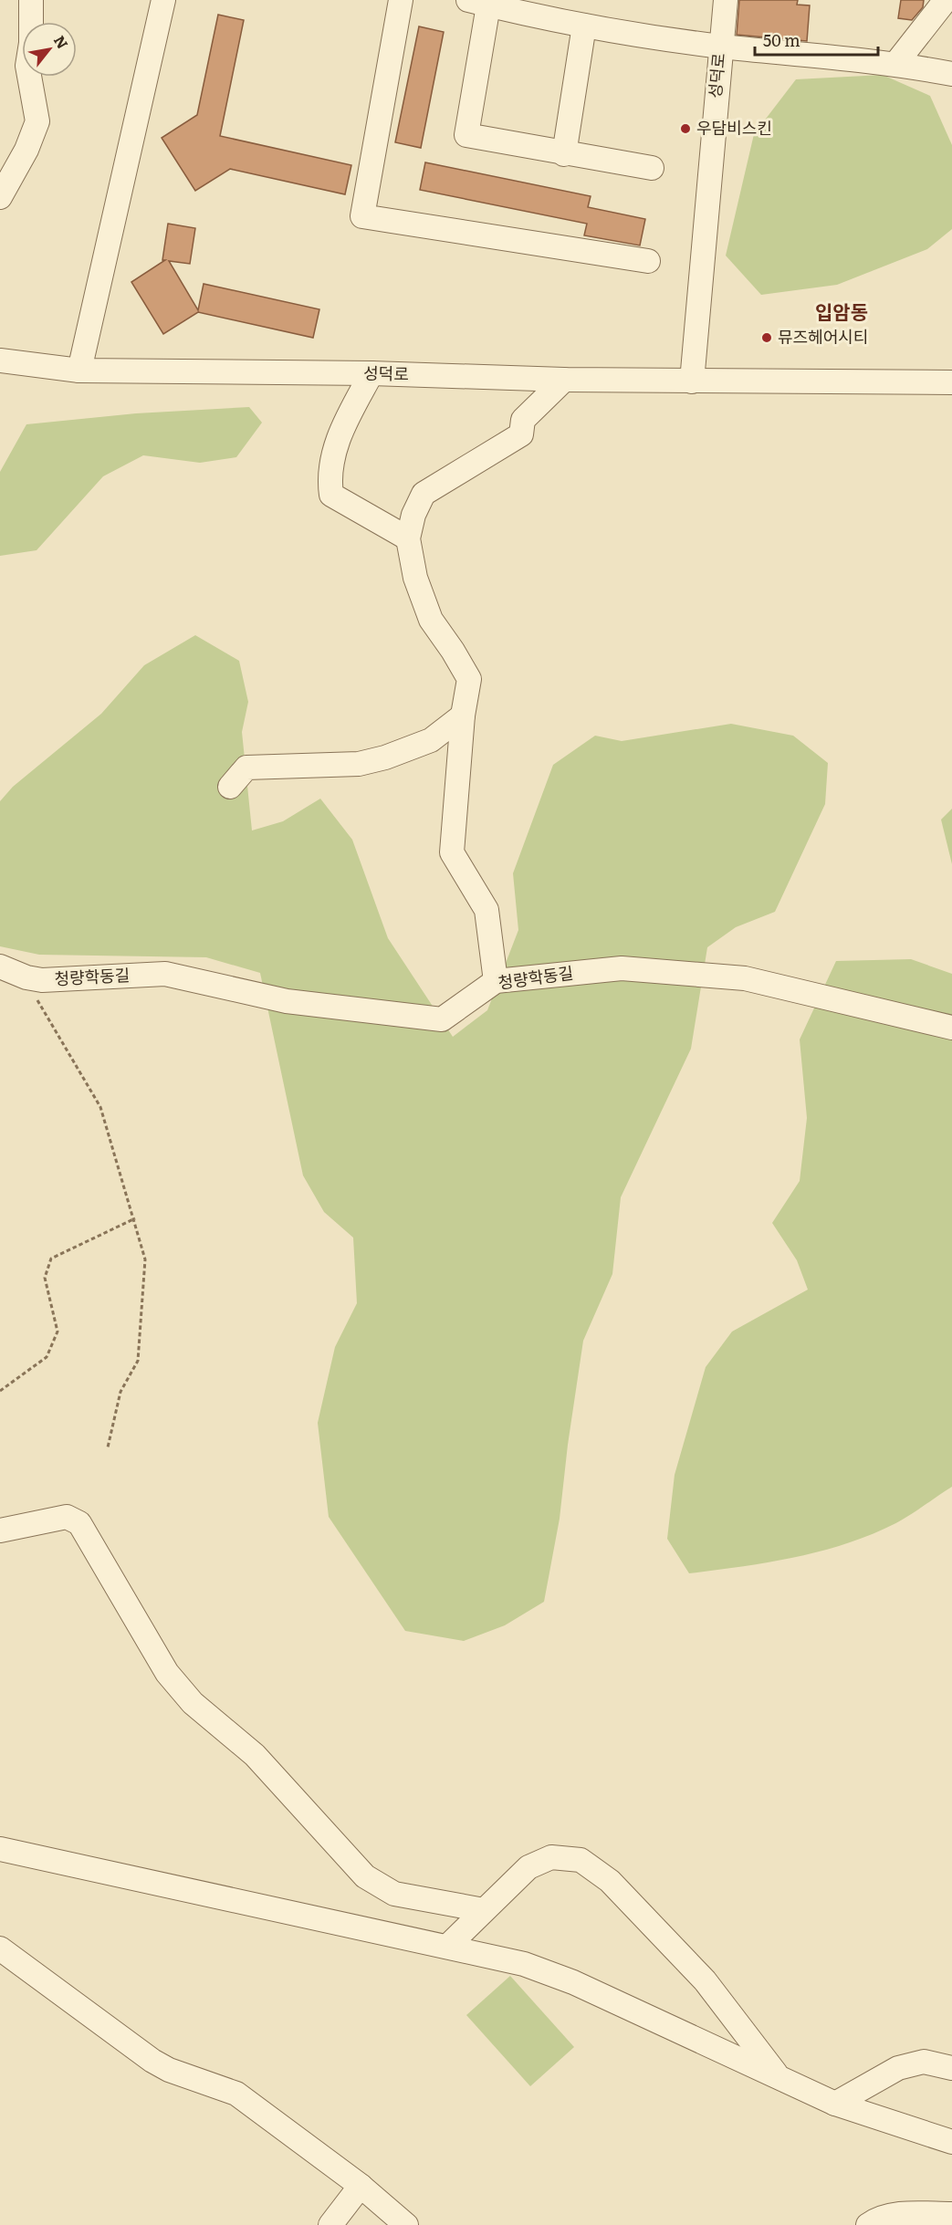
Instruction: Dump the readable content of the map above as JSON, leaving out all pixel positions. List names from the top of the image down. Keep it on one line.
{"streets":{"street":["성덕로","청량학동길"]},"districts":["입암동"],"places":["우담비스킨","뮤즈헤어시티"],"scale_bar":"50 m","north":"top right"}
